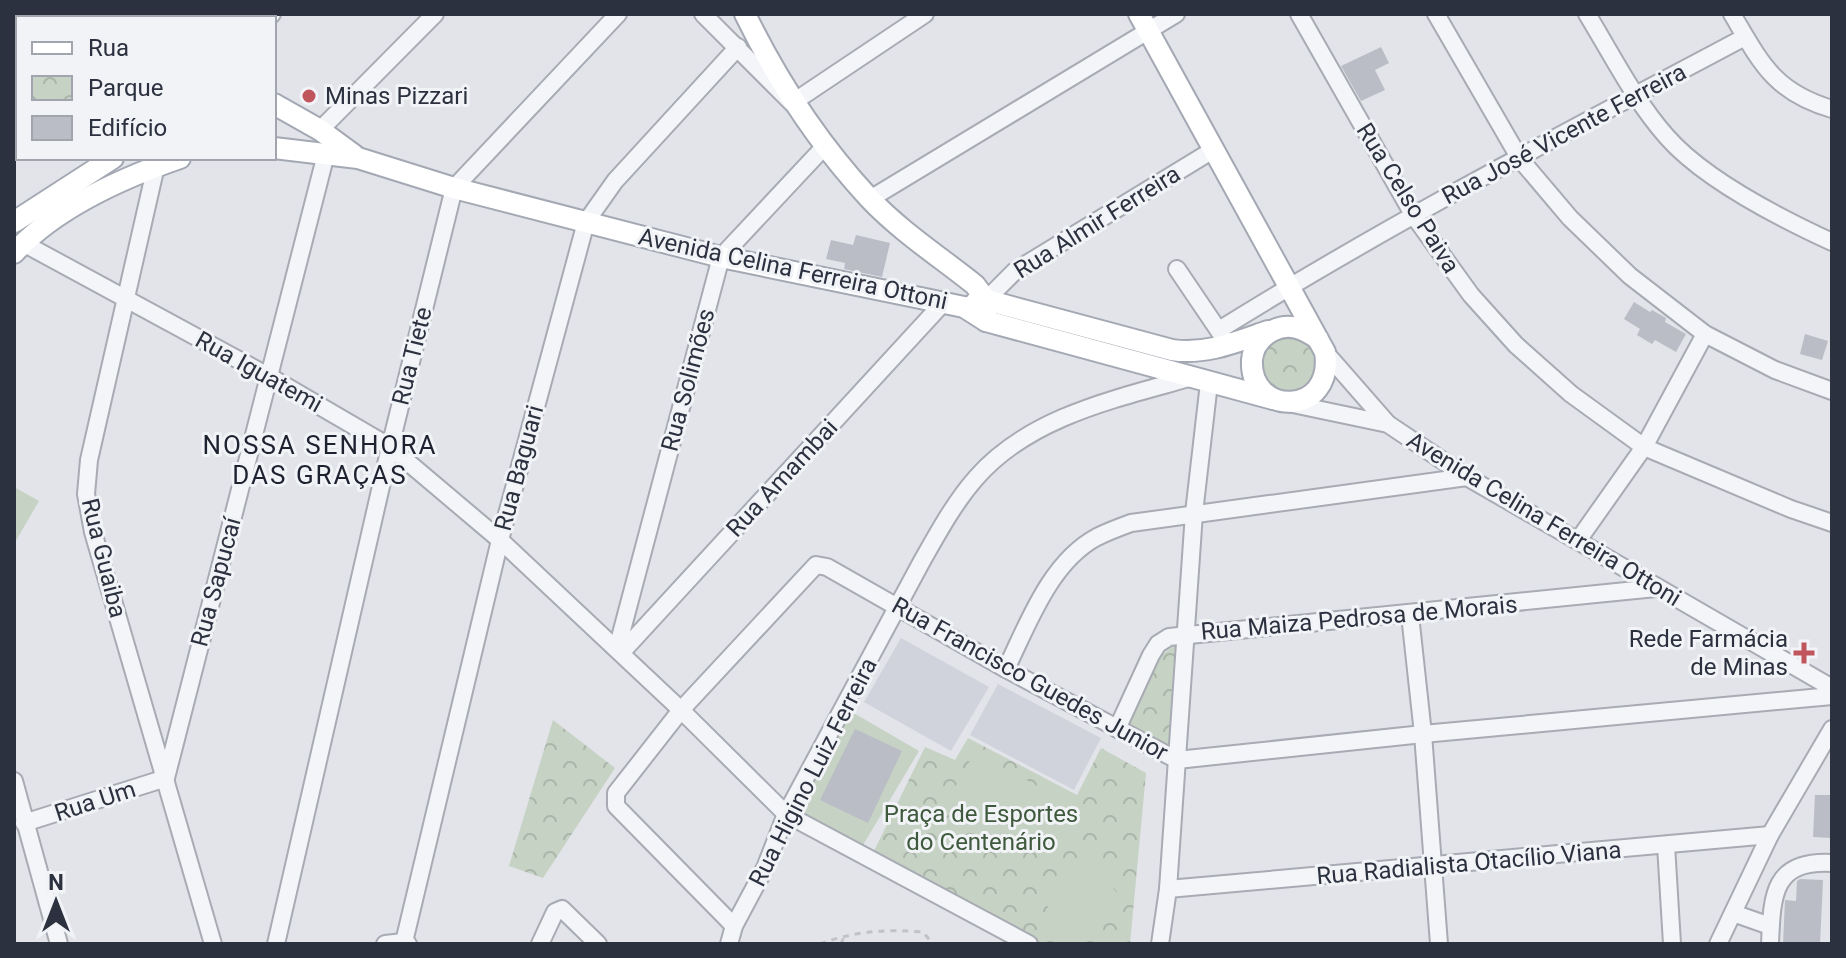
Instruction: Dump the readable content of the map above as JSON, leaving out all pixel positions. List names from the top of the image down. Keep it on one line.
{"streets":{"main road":["Avenida Celina Ferreira Ottoni"],"street":["Rua José Vicente Ferreira","Rua Celso Paiva","Rua Almir Ferreira","Rua Tiete","Rua Iguatemi","Rua Solimões","Rua Baguari","Rua Amambai","Rua Guaiba","Rua Sapucaí","Rua Maiza Pedrosa de Morais","Rua Francisco Guedes Junior","Rua Higino Luiz Ferreira","Rua Um","Rua Radialista Otacílio Viana"]},"crossings":[["Rua José Vicente Ferreira","Rua Celso Paiva"],["Avenida Celina Ferreira Ottoni","Rua Tiete"],["Avenida Celina Ferreira Ottoni","Rua Solimões"],["Avenida Celina Ferreira Ottoni","Rua Baguari"],["Avenida Celina Ferreira Ottoni","Rua Amambai"],["Avenida Celina Ferreira Ottoni","Rua Sapucaí"],["Avenida Celina Ferreira Ottoni","Rua Maiza Pedrosa de Morais"],["Avenida Celina Ferreira Ottoni","Rua Higino Luiz Ferreira"],["Rua Tiete","Rua Iguatemi"],["Rua Iguatemi","Rua Solimões"],["Rua Iguatemi","Rua Baguari"],["Rua Iguatemi","Rua Amambai"],["Rua Iguatemi","Rua Guaiba"],["Rua Iguatemi","Rua Sapucaí"],["Rua Iguatemi","Rua Francisco Guedes Junior"],["Rua Iguatemi","Rua Higino Luiz Ferreira"],["Rua Solimões","Rua Amambai"],["Rua Guaiba","Rua Sapucaí"],["Rua Guaiba","Rua Um"],["Rua Sapucaí","Rua Um"],["Rua Maiza Pedrosa de Morais","Rua Francisco Guedes Junior"],["Rua Francisco Guedes Junior","Rua Higino Luiz Ferreira"]],"districts":["NOSSA SENHORA DAS GRAÇAS"],"parks":["Praça de Esportes do Centenário"],"places":{"other":["Minas Pizzari"],"health":["Rede Farmácia de Minas"]},"legend":["Rua","Parque","Edifício"],"north":"top"}
